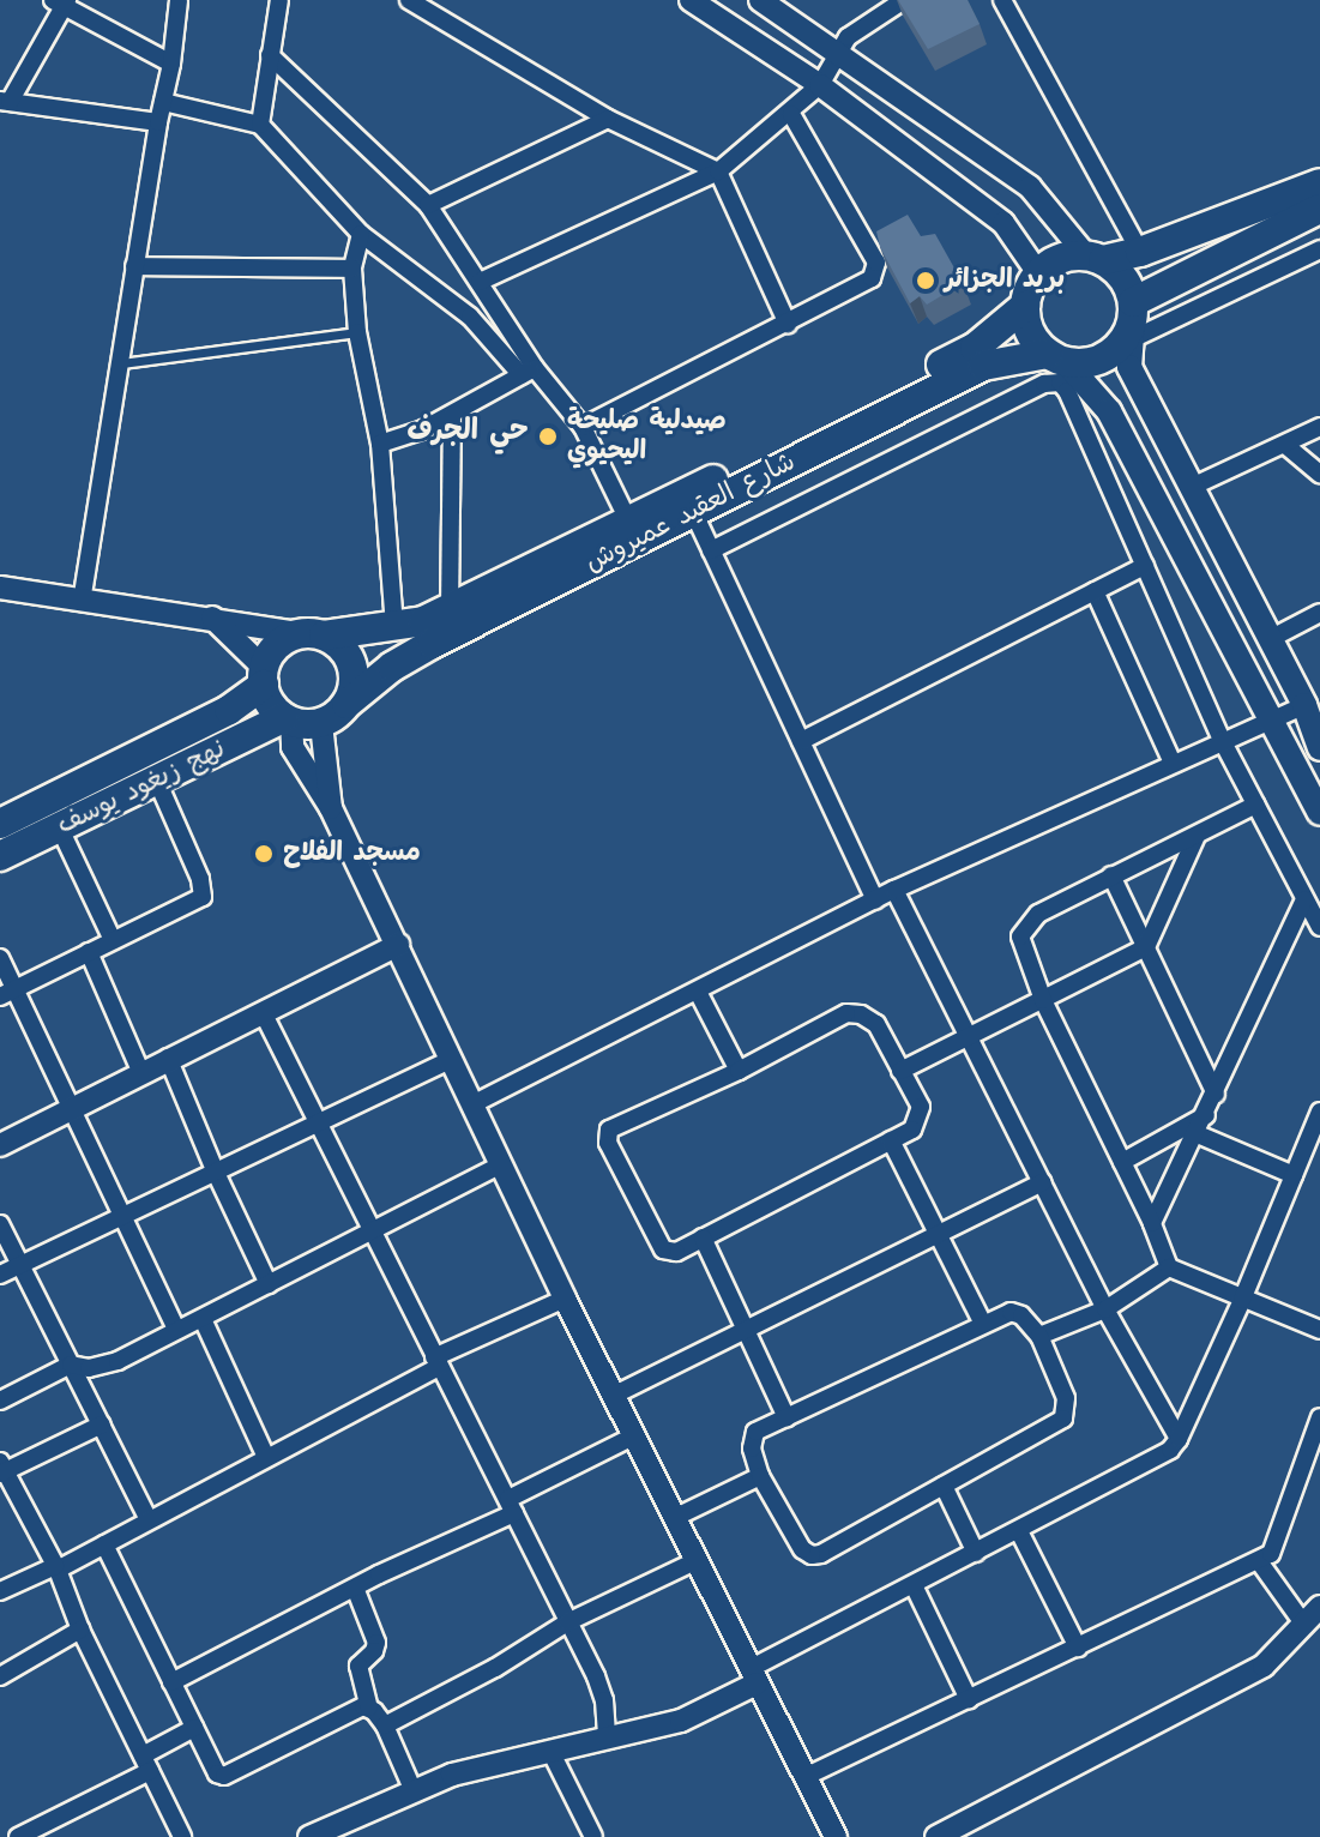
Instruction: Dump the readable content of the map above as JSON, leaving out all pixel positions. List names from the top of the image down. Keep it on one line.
{"streets":{"main road":["شارع العقيد عميروش","نهج زيغود يوسف"]},"crossings":[["شارع العقيد عميروش","نهج زيغود يوسف"]],"districts":["حي الجرف"],"places":["بريد الجزائر","صيدلية صليحة اليحيوي","مسجد الفلاح"]}
